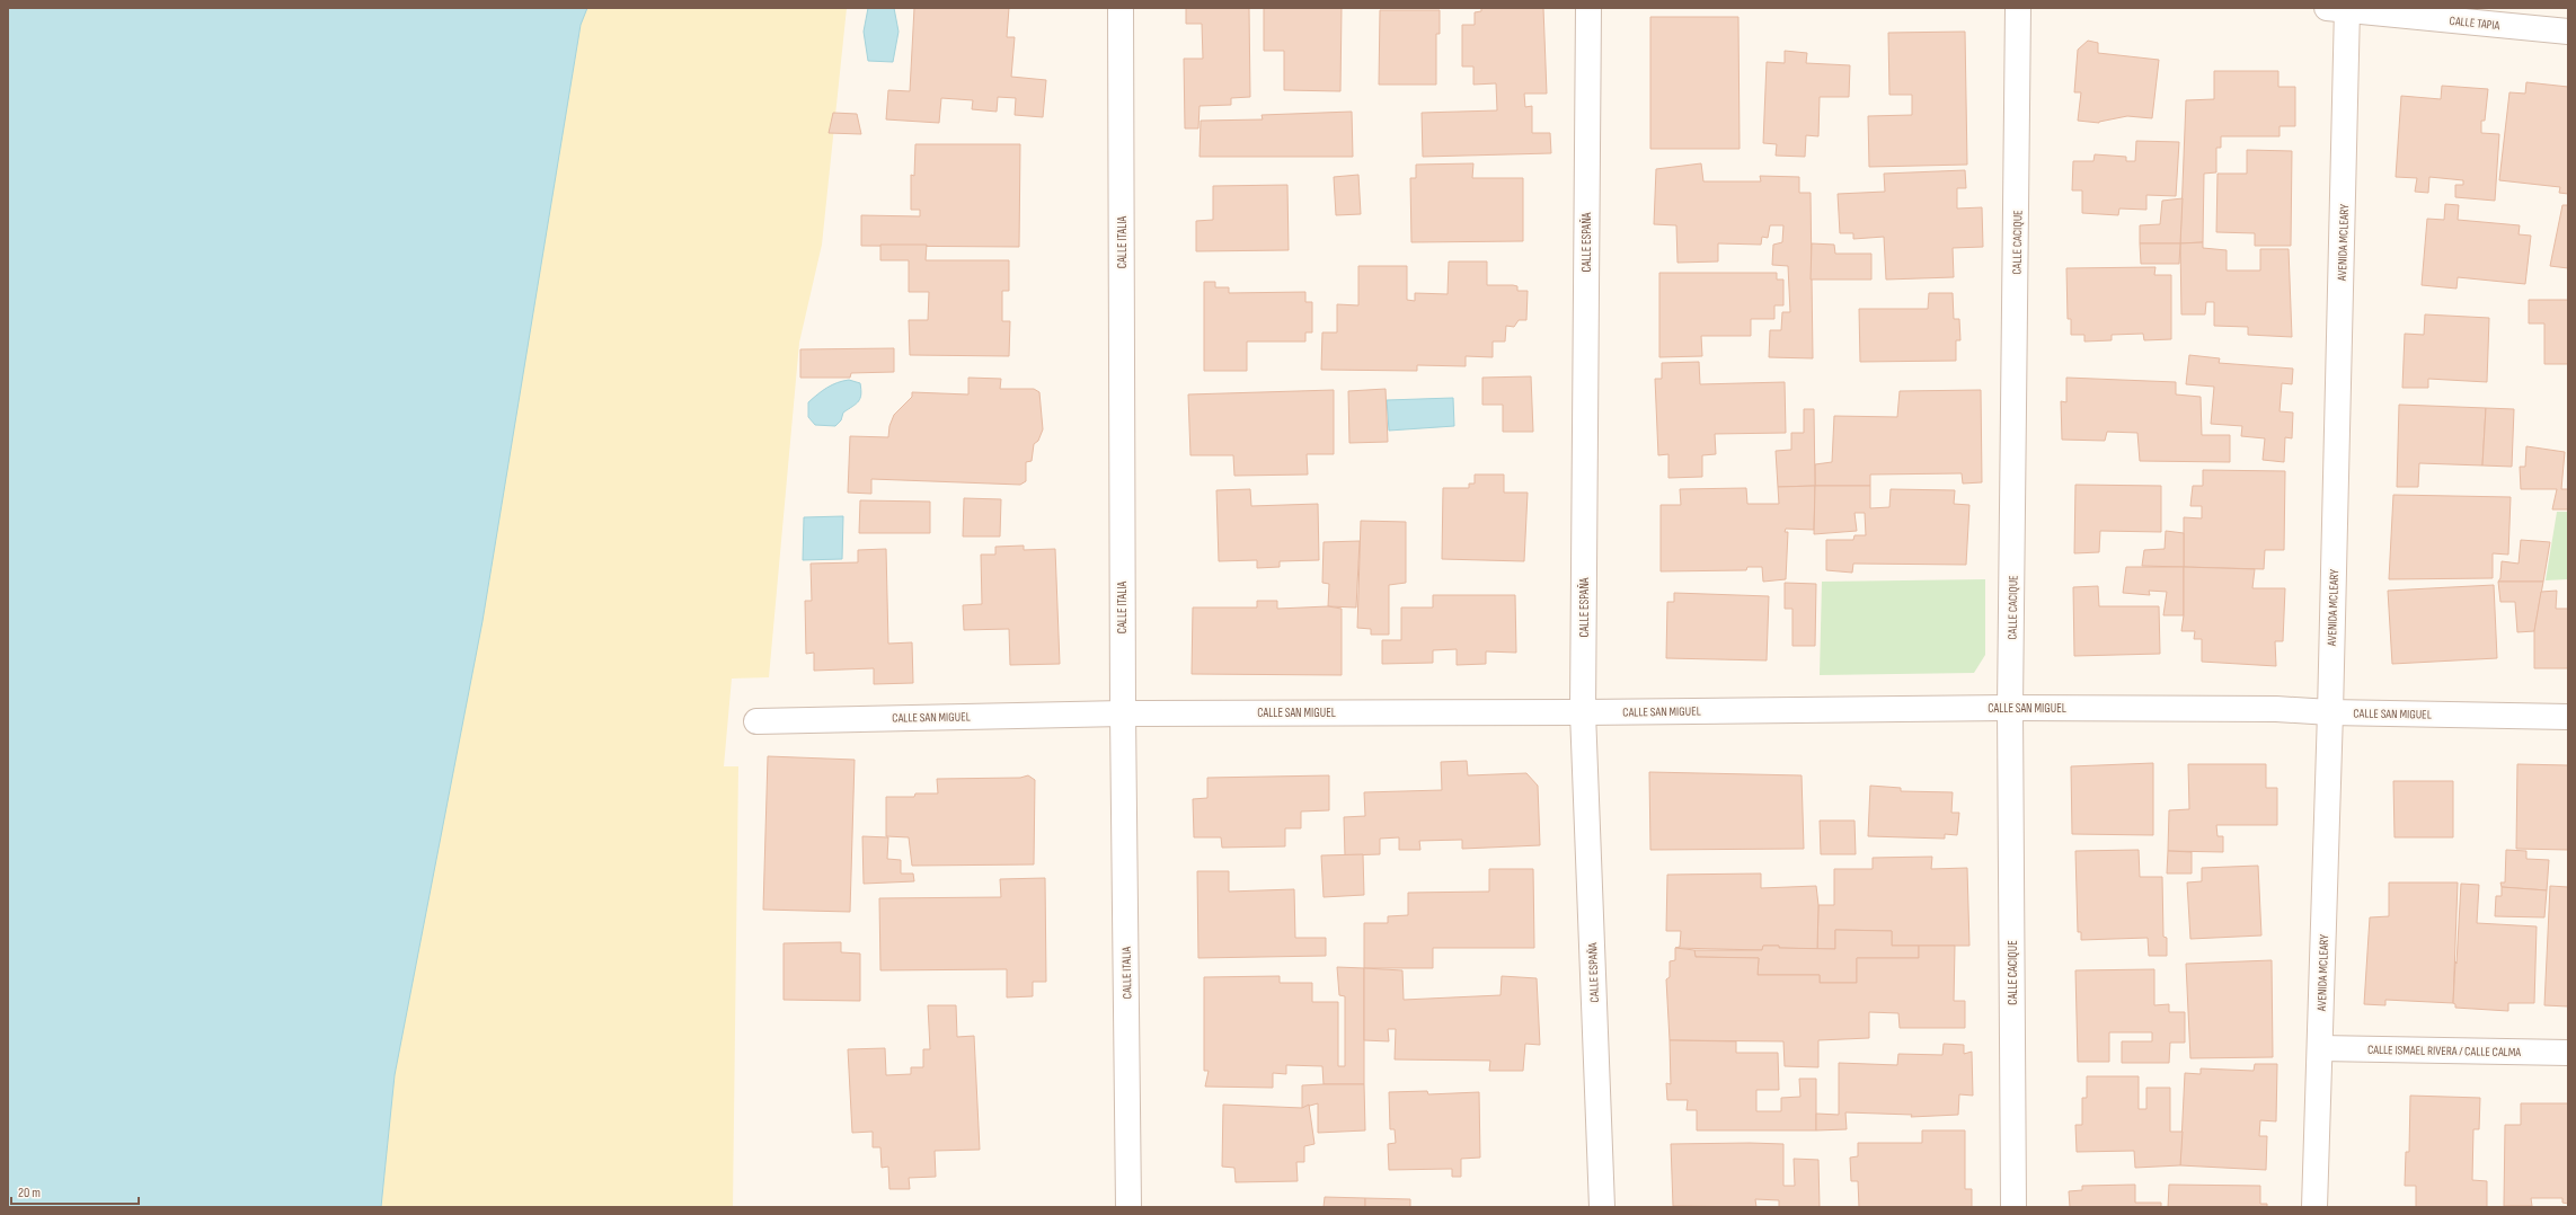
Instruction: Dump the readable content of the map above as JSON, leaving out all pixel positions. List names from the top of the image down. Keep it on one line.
{"streets":{"street":["CALLE TAPIA","CALLE ITALIA","CALLE ESPAÑA","CALLE CACIQUE","AVENIDA MCLEARY","CALLE SAN MIGUEL","CALLE ISMAEL RIVERA / CALLE CALMA"]},"crossings":[["CALLE TAPIA","AVENIDA MCLEARY"],["CALLE ITALIA","CALLE SAN MIGUEL"],["CALLE ESPAÑA","CALLE SAN MIGUEL"],["CALLE CACIQUE","CALLE SAN MIGUEL"],["AVENIDA MCLEARY","CALLE SAN MIGUEL"],["AVENIDA MCLEARY","CALLE ISMAEL RIVERA / CALLE CALMA"]],"scale_bar":"20 m"}
